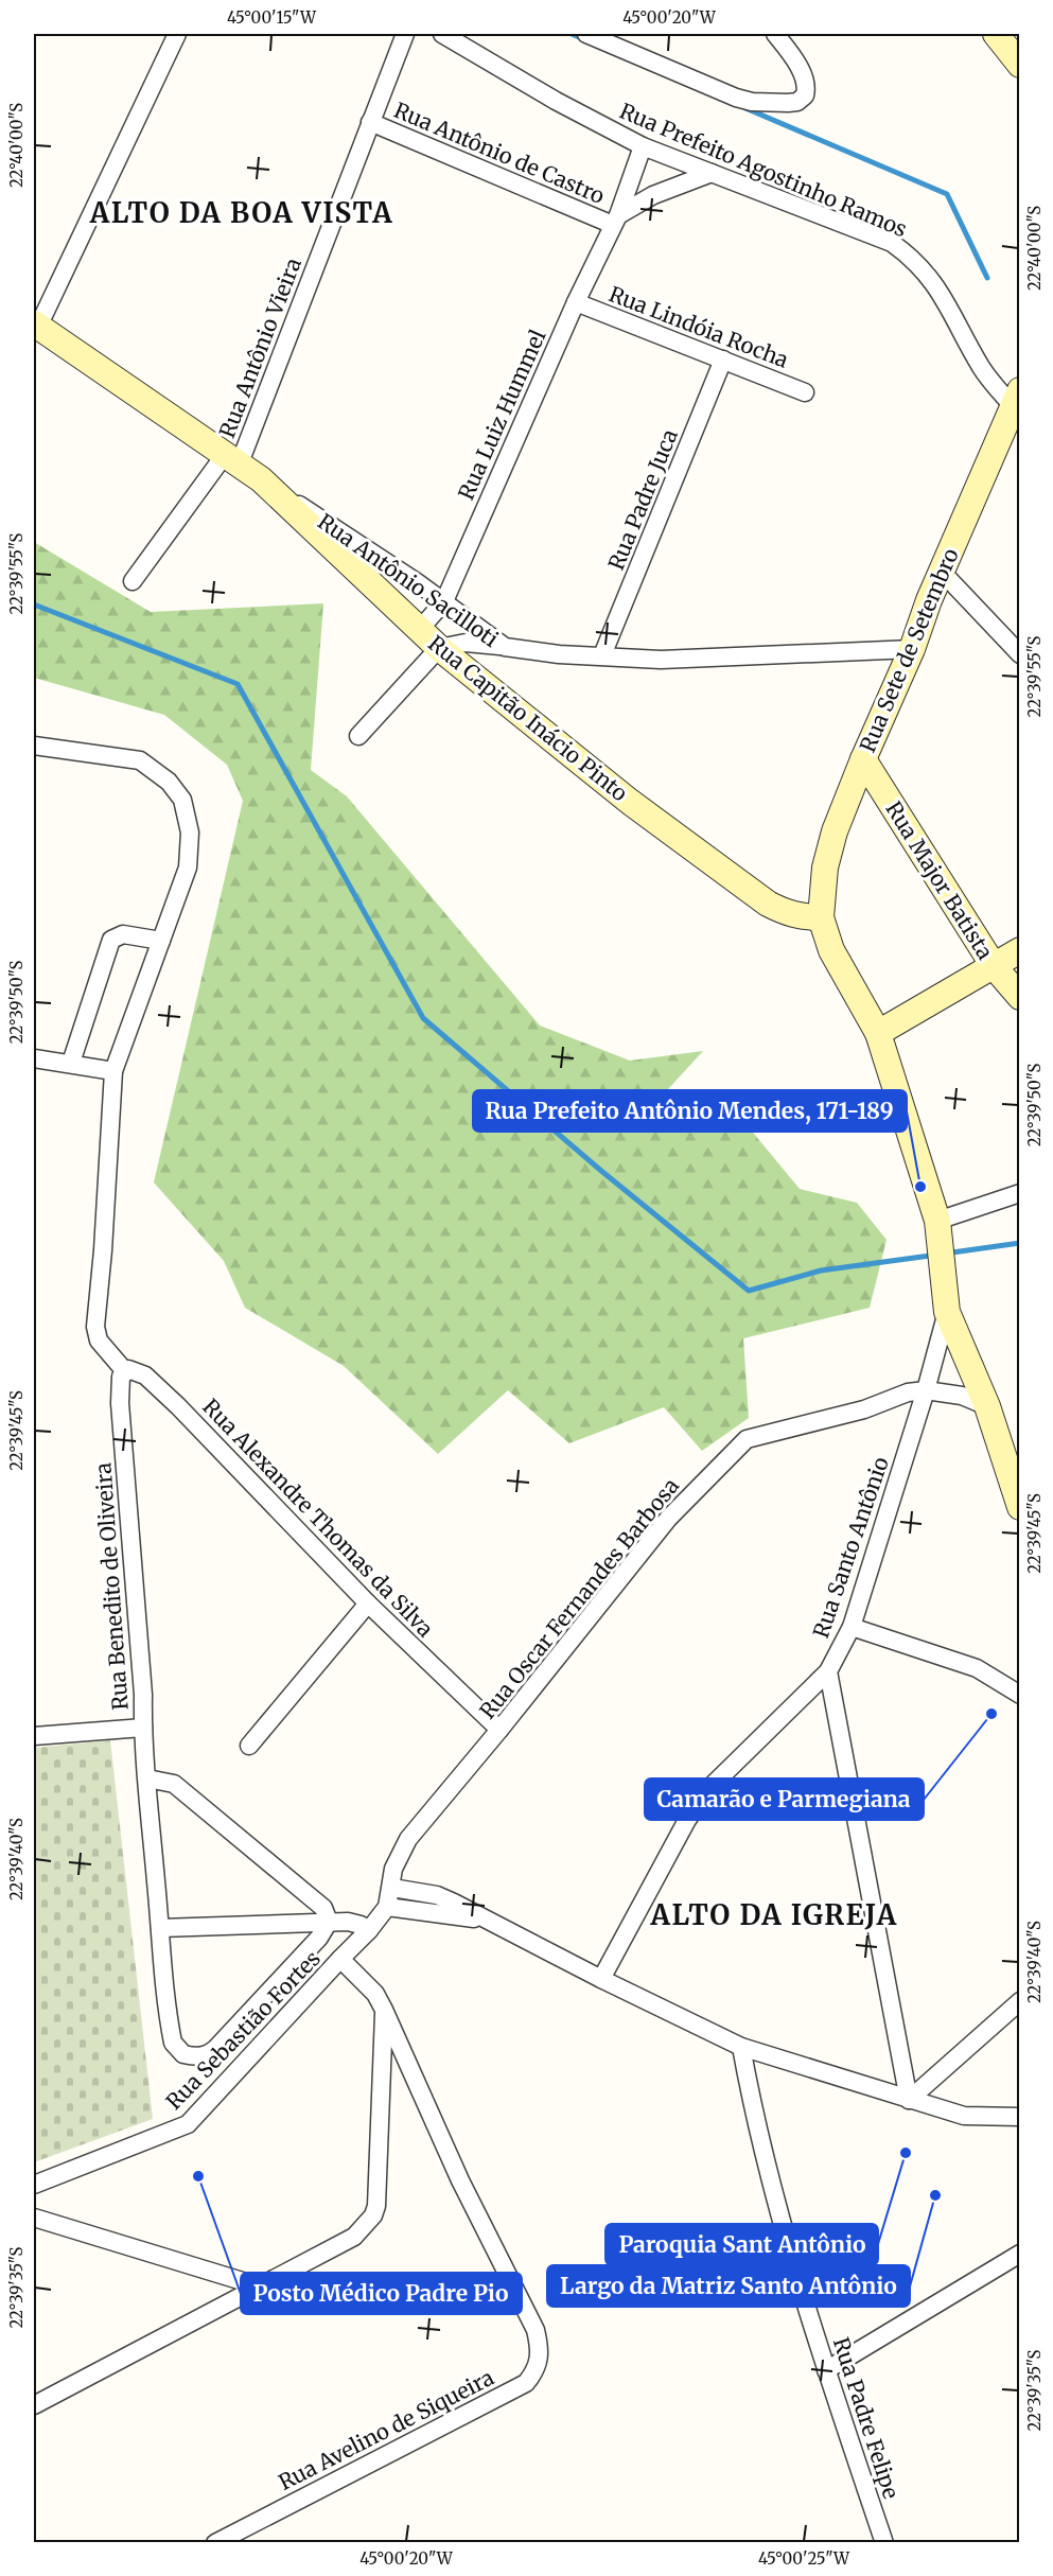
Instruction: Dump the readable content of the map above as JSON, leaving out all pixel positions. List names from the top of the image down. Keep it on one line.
{"streets":{"main road":["Rua Antônio Sacilloti","Rua Sete de Setembro","Rua Capitão Inácio Pinto","Rua Major Batista"],"street":["Rua Antônio de Castro","Rua Prefeito Agostinho Ramos","Rua Lindóia Rocha","Rua Antônio Vieira","Rua Luiz Hummel","Rua Padre Juca","Rua Alexandre Thomas da Silva","Rua Santo Antônio","Rua Benedito de Oliveira","Rua Oscar Fernandes Barbosa","Rua Sebastião Fortes","Rua Padre Felipe","Rua Avelino de Siqueira"]},"crossings":[["Rua Antônio de Castro","Rua Antônio Vieira"],["Rua Antônio de Castro","Rua Luiz Hummel"],["Rua Prefeito Agostinho Ramos","Rua Luiz Hummel"],["Rua Prefeito Agostinho Ramos","Rua Sete de Setembro"],["Rua Lindóia Rocha","Rua Luiz Hummel"],["Rua Lindóia Rocha","Rua Padre Juca"],["Rua Antônio Vieira","Rua Antônio Sacilloti"],["Rua Luiz Hummel","Rua Antônio Sacilloti"],["Rua Luiz Hummel","Rua Capitão Inácio Pinto"],["Rua Padre Juca","Rua Antônio Sacilloti"],["Rua Antônio Sacilloti","Rua Sete de Setembro"],["Rua Antônio Sacilloti","Rua Capitão Inácio Pinto"],["Rua Sete de Setembro","Rua Capitão Inácio Pinto"],["Rua Sete de Setembro","Rua Major Batista"],["Rua Alexandre Thomas da Silva","Rua Benedito de Oliveira"],["Rua Alexandre Thomas da Silva","Rua Oscar Fernandes Barbosa"],["Rua Santo Antônio","Rua Oscar Fernandes Barbosa"],["Rua Oscar Fernandes Barbosa","Rua Sebastião Fortes"]],"districts":["ALTO DA BOA VISTA","ALTO DA IGREJA"],"places":["Rua Prefeito Antônio Mendes, 171-189","Camarão e Parmegiana","Paroquia Sant Antônio","Posto Médico Padre Pio","Largo da Matriz Santo Antônio"],"coordinates":["45°00'15\"W","45°00'20\"W","22°40'00\"S","22°39'55\"S","22°39'50\"S","22°39'45\"S","22°39'40\"S","22°39'35\"S","45°00'25\"W"]}
